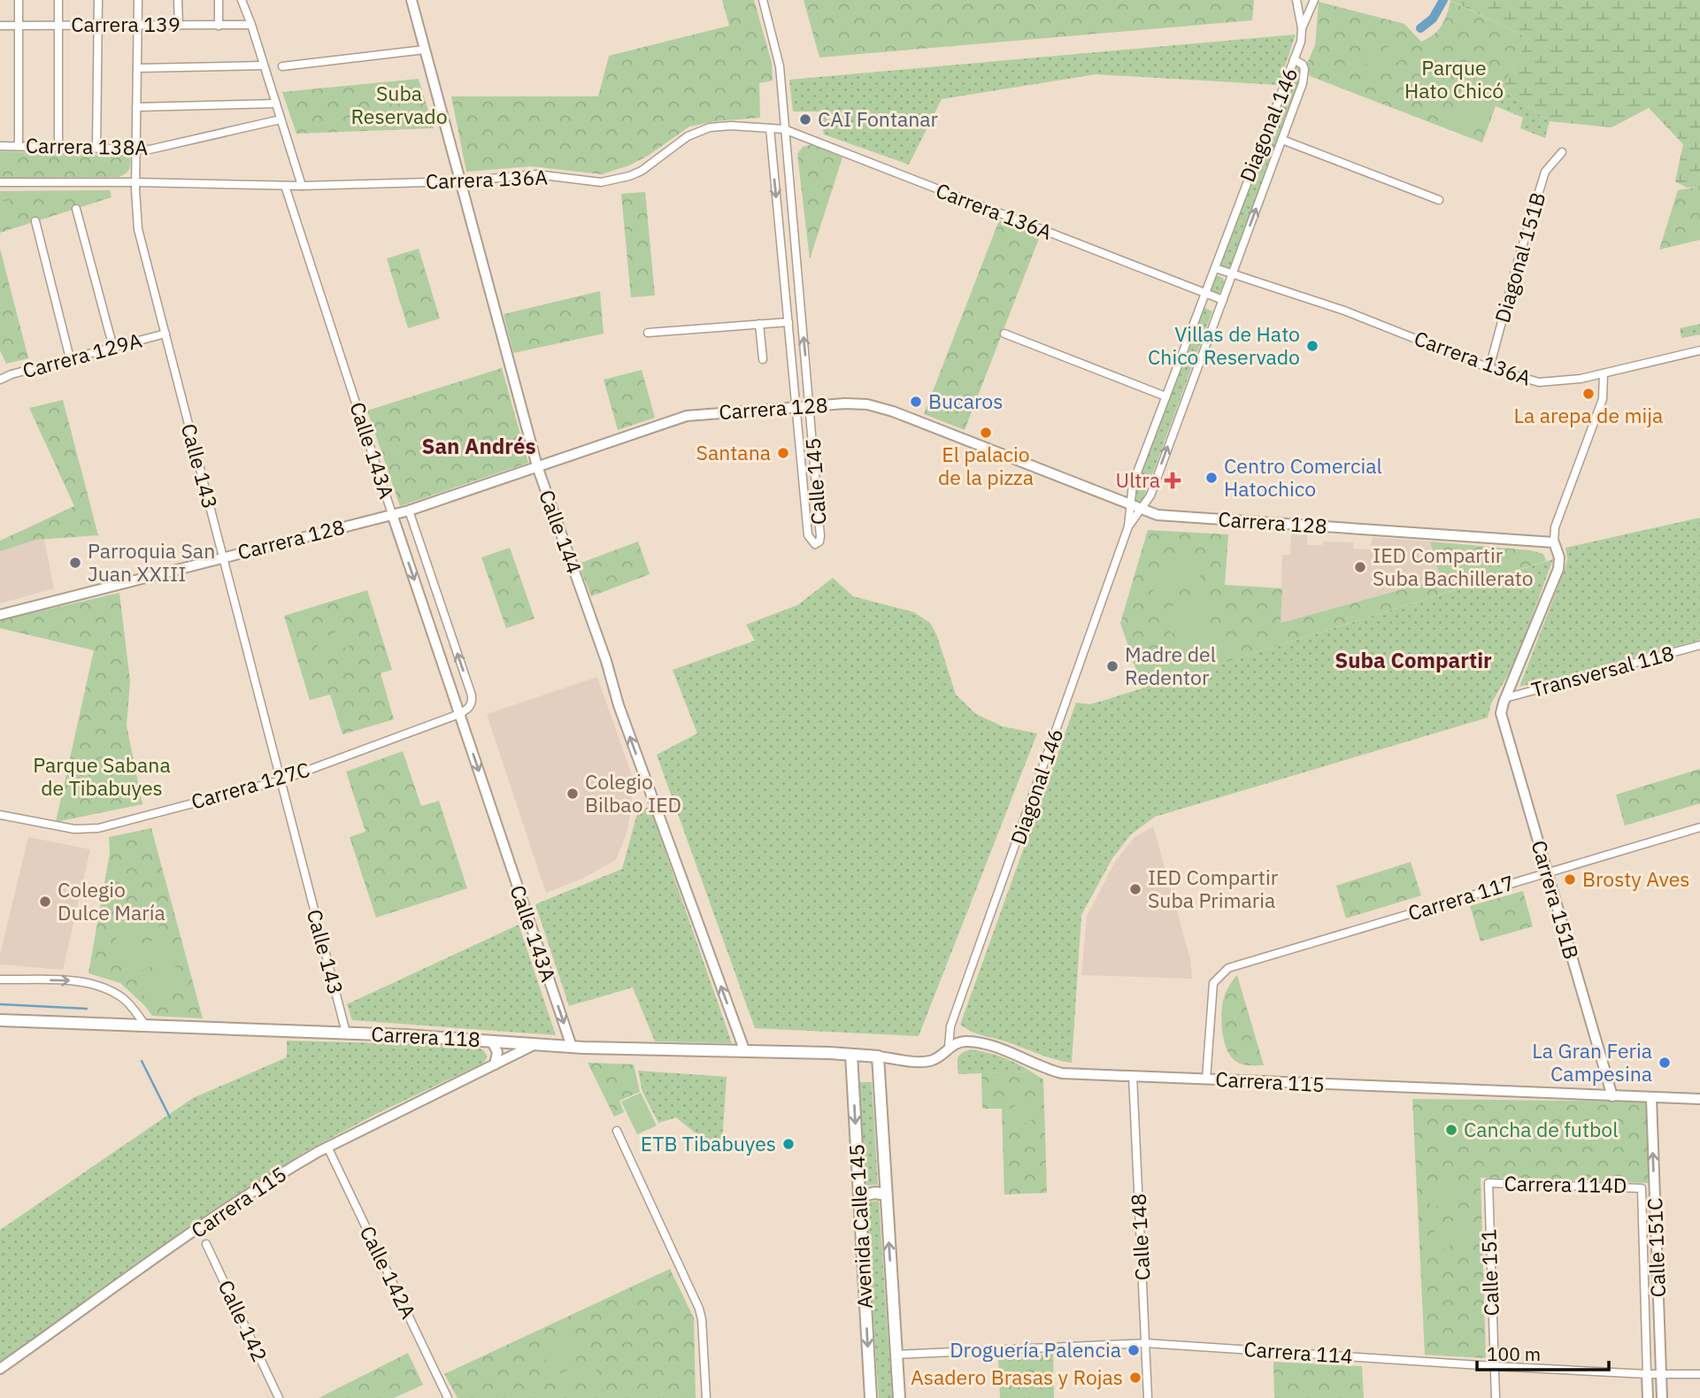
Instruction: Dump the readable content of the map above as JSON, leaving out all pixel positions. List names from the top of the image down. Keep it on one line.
{"streets":{"main road":["Carrera 118","Carrera 115","Avenida Calle 145"],"street":["Carrera 139","Diagonal 146","Carrera 138A","Carrera 136A","Diagonal 151B","Carrera 129A","Carrera 128","Calle 143A","Calle 143","Calle 145","Calle 144","Transversal 118","Carrera 127C","Carrera 117","Carrera 151B","Carrera 114D","Calle 148","Calle 151C","Calle 142A","Calle 151","Calle 142","Carrera 114"]},"crossings":[["Carrera 139","Calle 143"],["Diagonal 146","Carrera 136A"],["Diagonal 146","Carrera 128"],["Diagonal 146","Carrera 115"],["Carrera 138A","Calle 143"],["Carrera 136A","Diagonal 151B"],["Carrera 136A","Calle 143A"],["Carrera 136A","Calle 143"],["Carrera 136A","Calle 145"],["Carrera 136A","Calle 144"],["Carrera 129A","Calle 143"],["Carrera 128","Calle 143A"],["Carrera 128","Calle 143"],["Carrera 128","Calle 145"],["Carrera 128","Calle 144"],["Calle 143A","Carrera 127C"],["Calle 143A","Carrera 118"],["Calle 143","Carrera 127C"],["Calle 143","Carrera 118"],["Calle 144","Carrera 118"],["Transversal 118","Carrera 151B"],["Carrera 117","Carrera 151B"],["Carrera 117","Carrera 115"],["Carrera 151B","Carrera 115"],["Carrera 118","Carrera 115"],["Carrera 118","Avenida Calle 145"],["Carrera 115","Avenida Calle 145"],["Carrera 115","Calle 148"],["Carrera 115","Calle 151C"],["Carrera 115","Calle 142A"],["Carrera 114D","Calle 151C"],["Carrera 114D","Calle 151"],["Avenida Calle 145","Carrera 114"],["Calle 148","Carrera 114"],["Calle 151C","Carrera 114"],["Calle 151","Carrera 114"]],"one_way":["Calle 144"],"districts":["San Andrés","Suba Compartir"],"parks":["Parque Hato Chicó","Suba Reservado","Parque Sabana de Tibabuyes"],"places":{"other":["CAI Fontanar","Villas de Hato Chico Reservado","La arepa de mija","Bucaros","El palacio de la pizza","Santana","Centro Comercial Hatochico","Parroquia San Juan XXIII","IED Compartir Suba Bachillerato","Madre del Redentor","Colegio Bilbao IED","Brosty Aves","IED Compartir Suba Primaria","Colegio Dulce María","La Gran Feria Campesina","Cancha de futbol","ETB Tibabuyes","Droguería Palencia","Asadero Brasas y Rojas"],"health":["Ultra"]},"scale_bar":"100 m"}
